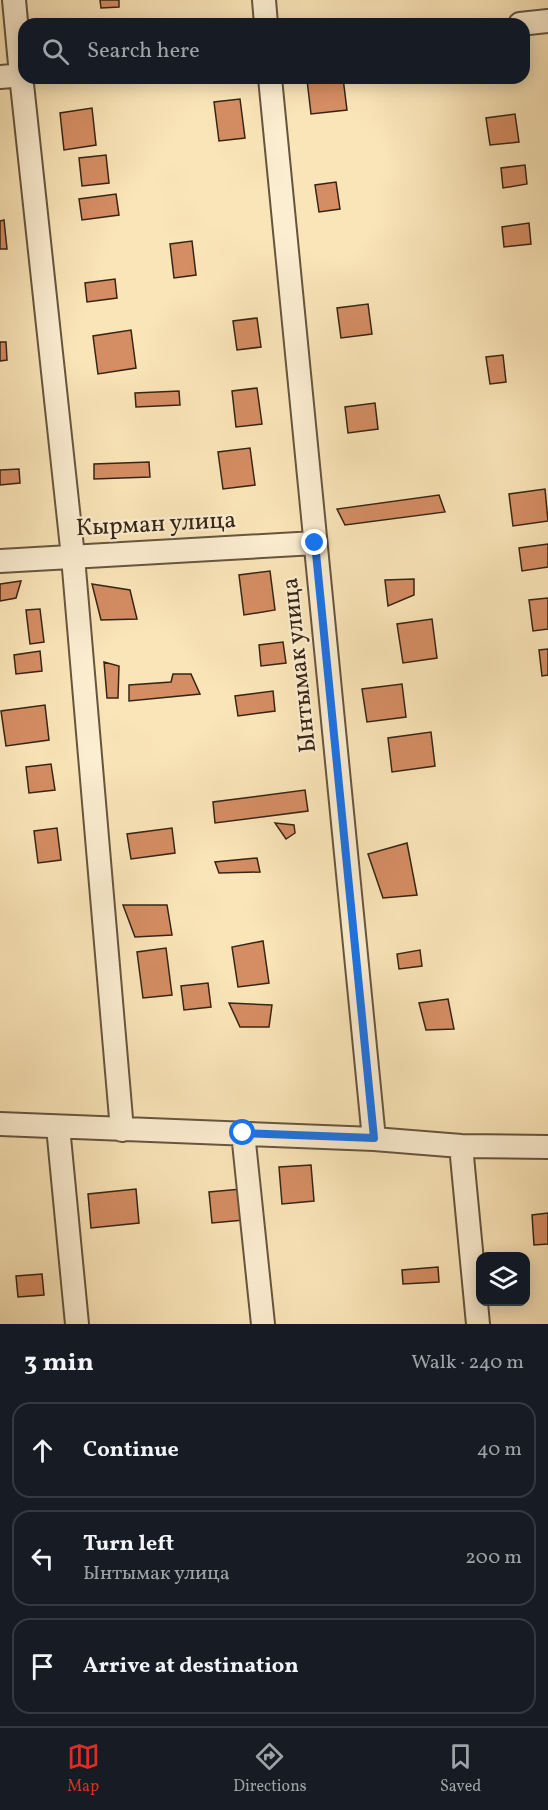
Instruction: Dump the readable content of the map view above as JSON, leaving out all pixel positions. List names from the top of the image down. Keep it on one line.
{"streets":{"street":["Кырман улица","Ынтымак улица"]},"crossings":[["Кырман улица","Ынтымак улица"]],"page":{"search":"Search here","heading":["3 min","Walk · 240 m"],"list":[["Continue","40 m"],["Turn left","Ынтымак улица","200 m"],"Arrive at destination"],"nav":["Map","Directions","Saved"]}}
